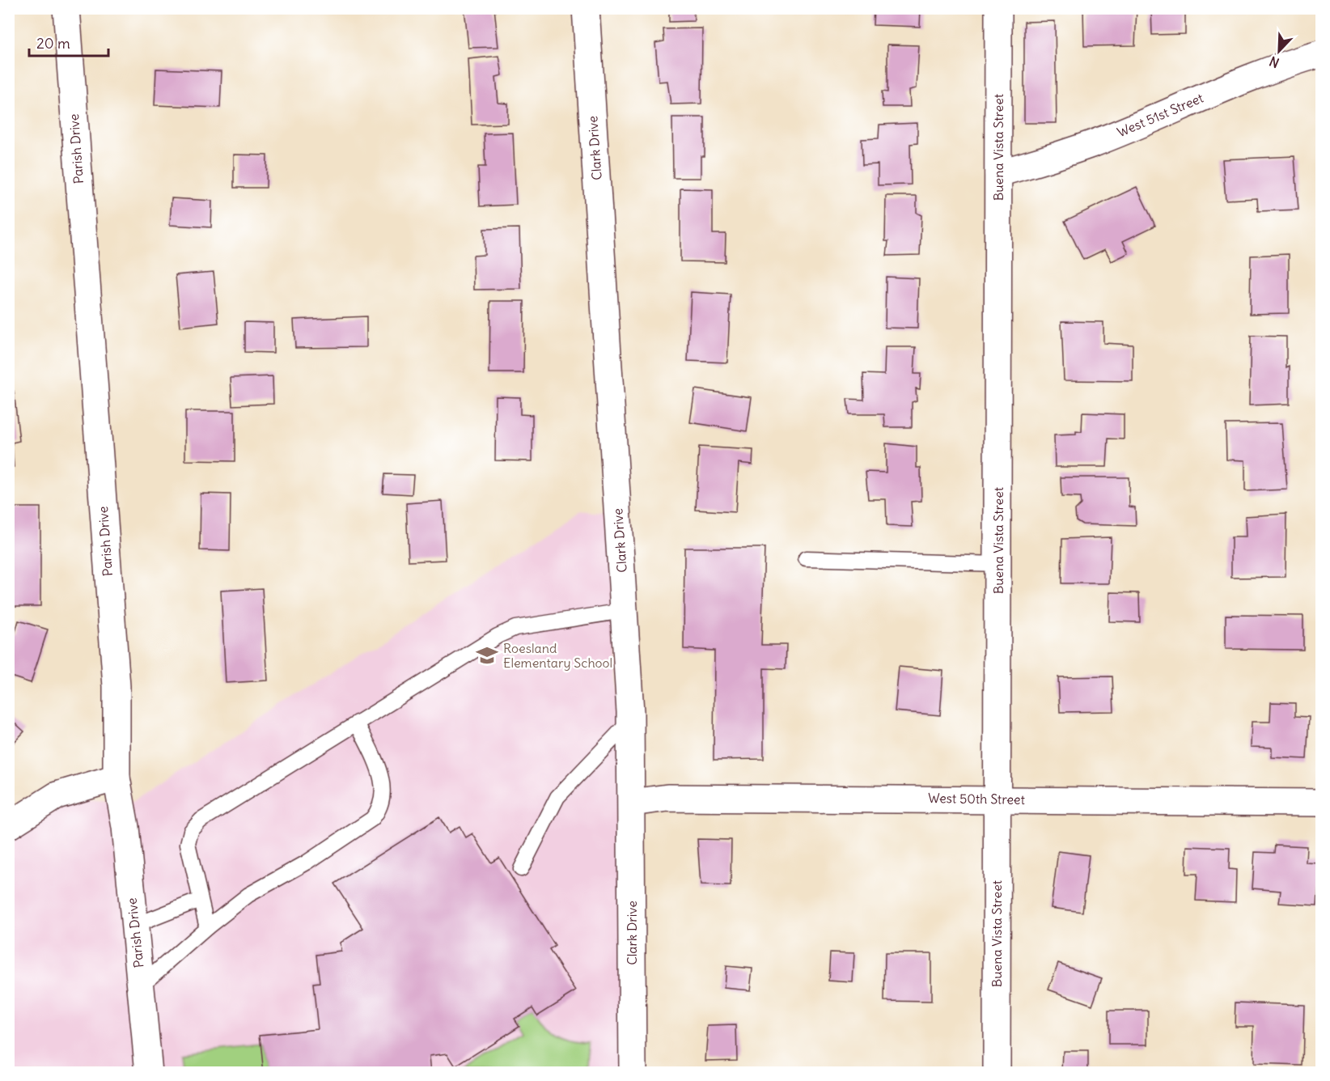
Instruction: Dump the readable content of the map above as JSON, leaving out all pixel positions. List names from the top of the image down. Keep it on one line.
{"streets":{"street":["West 51st Street","Buena Vista Street","Clark Drive","Parish Drive","West 50th Street"]},"crossings":[["West 51st Street","Buena Vista Street"],["Buena Vista Street","West 50th Street"],["Clark Drive","West 50th Street"]],"places":{"school or university":["Roesland Elementary School"]},"scale_bar":"20 m","north":"bottom left"}
